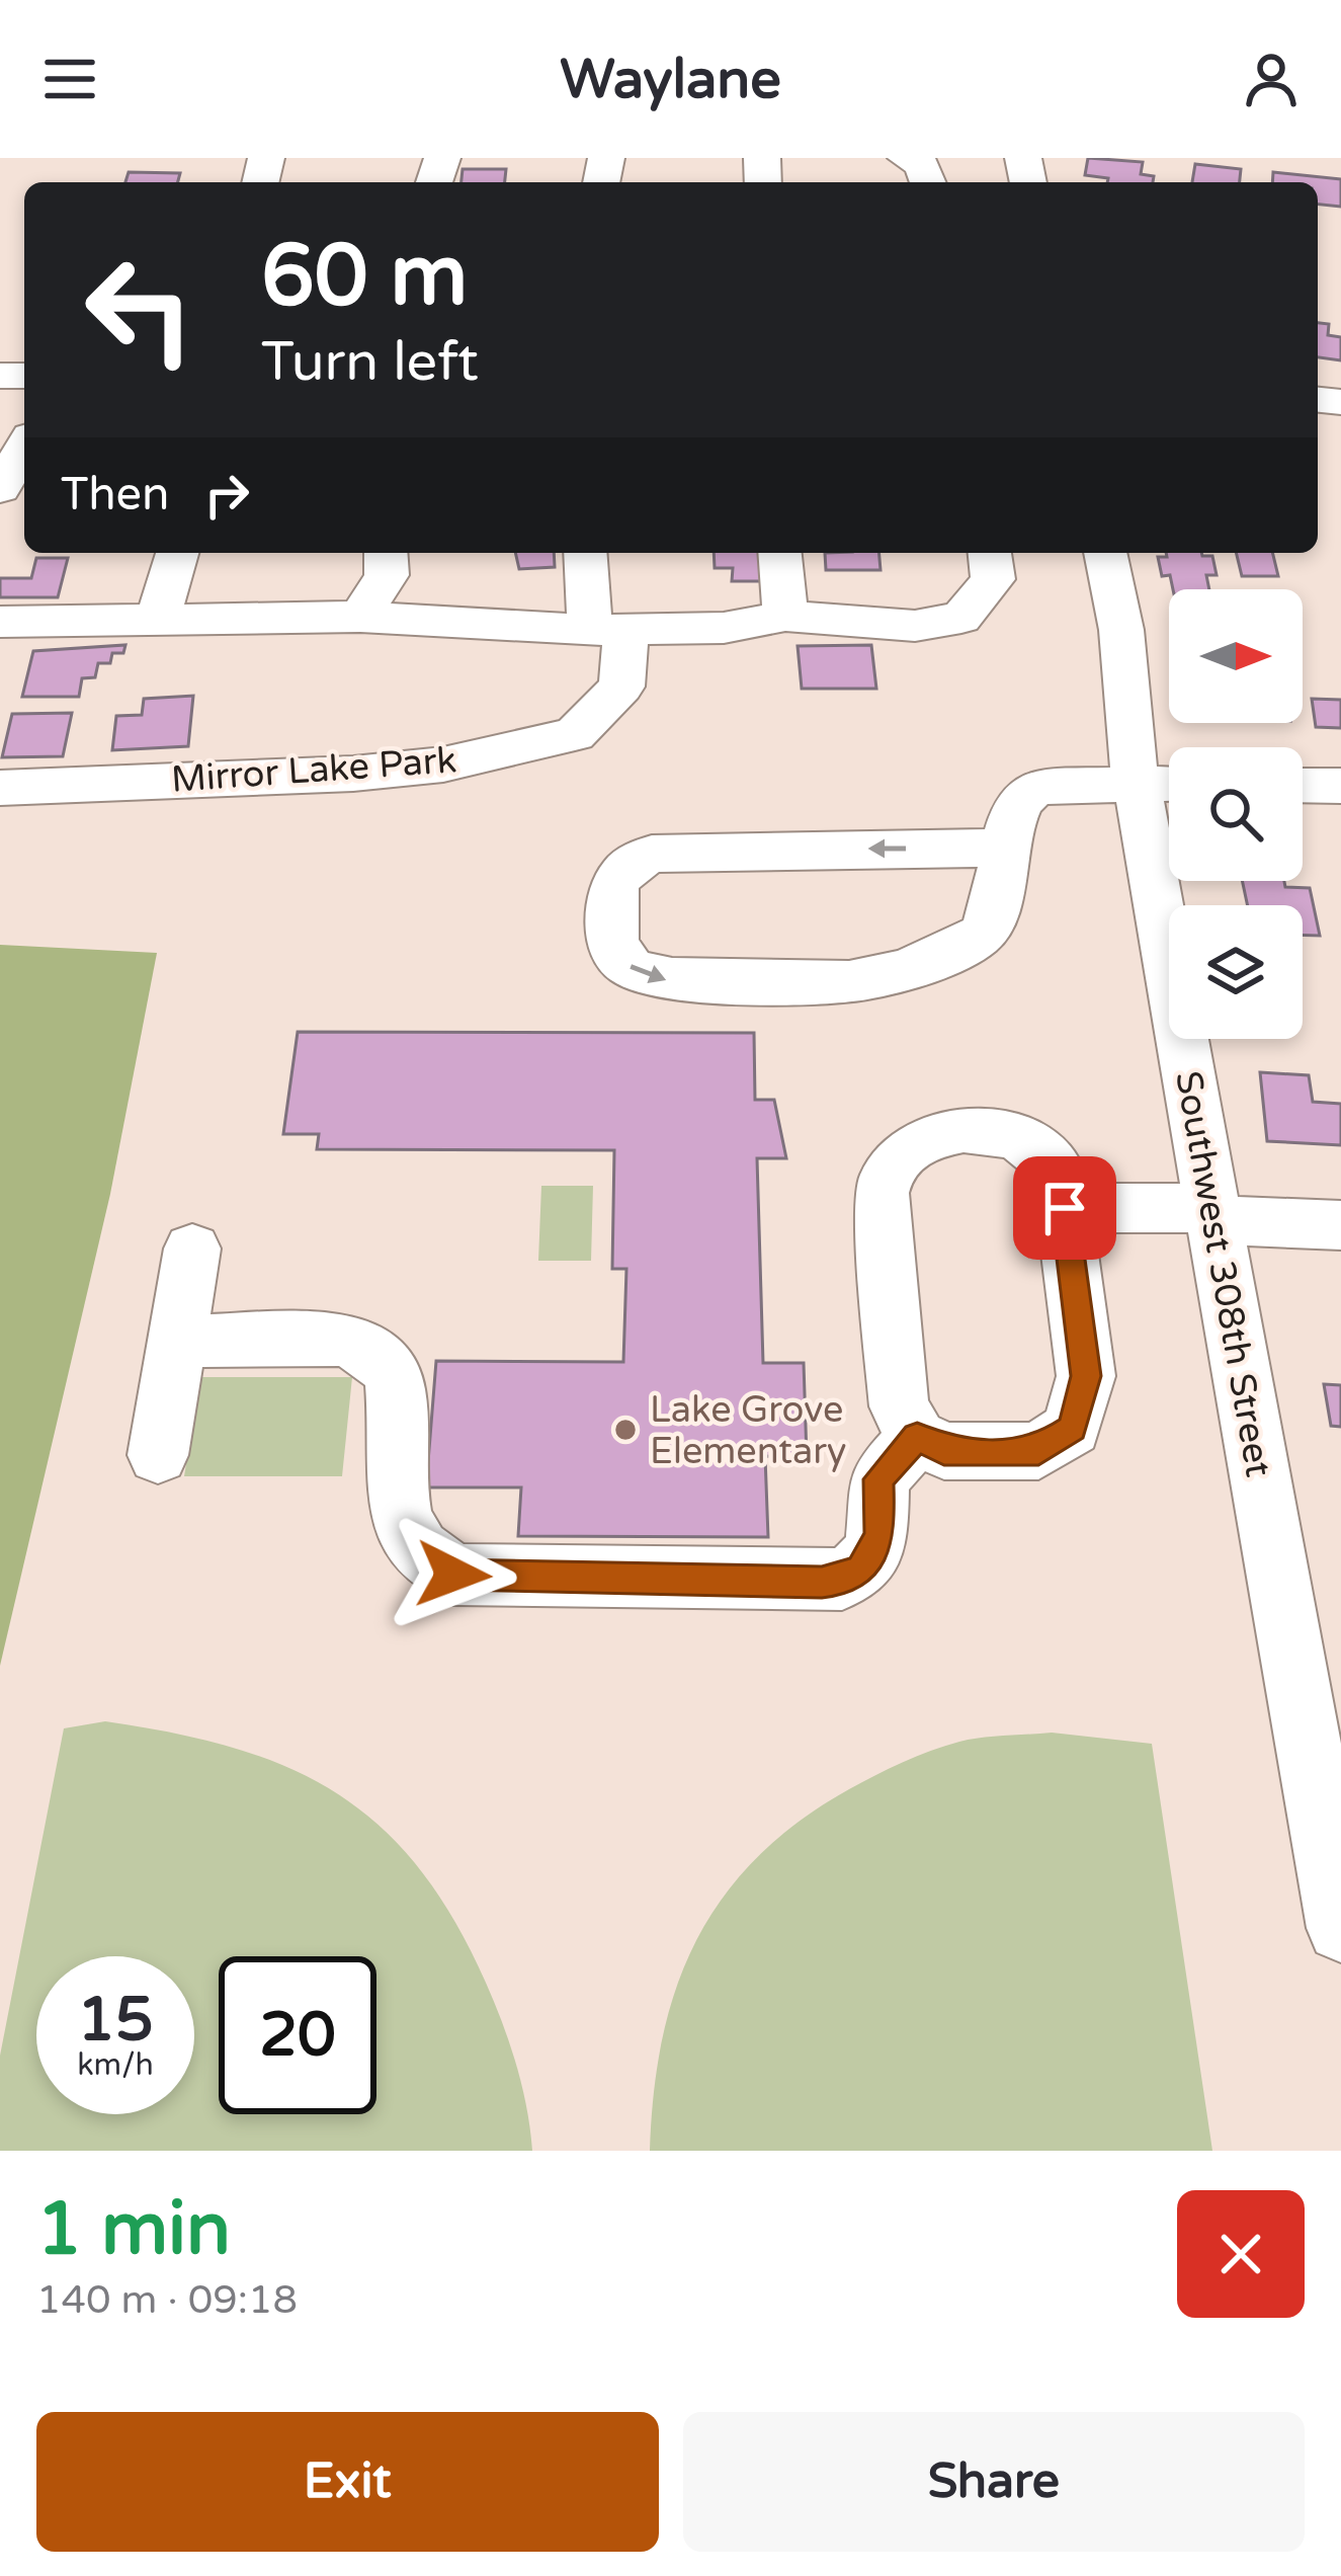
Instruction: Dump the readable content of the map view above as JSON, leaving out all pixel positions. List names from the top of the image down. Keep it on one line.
{"streets":{"street":["Mirror Lake Park","Southwest 308th Street"]},"places":["Lake Grove Elementary"],"north":"right","page":{"header":"Waylane","turn":["60 m","Turn left"],"then":"Then","speed":"15 km/h","limit":"20","heading":["1 min","140 m · 09:18"],"buttons":["Exit","Share"]}}
